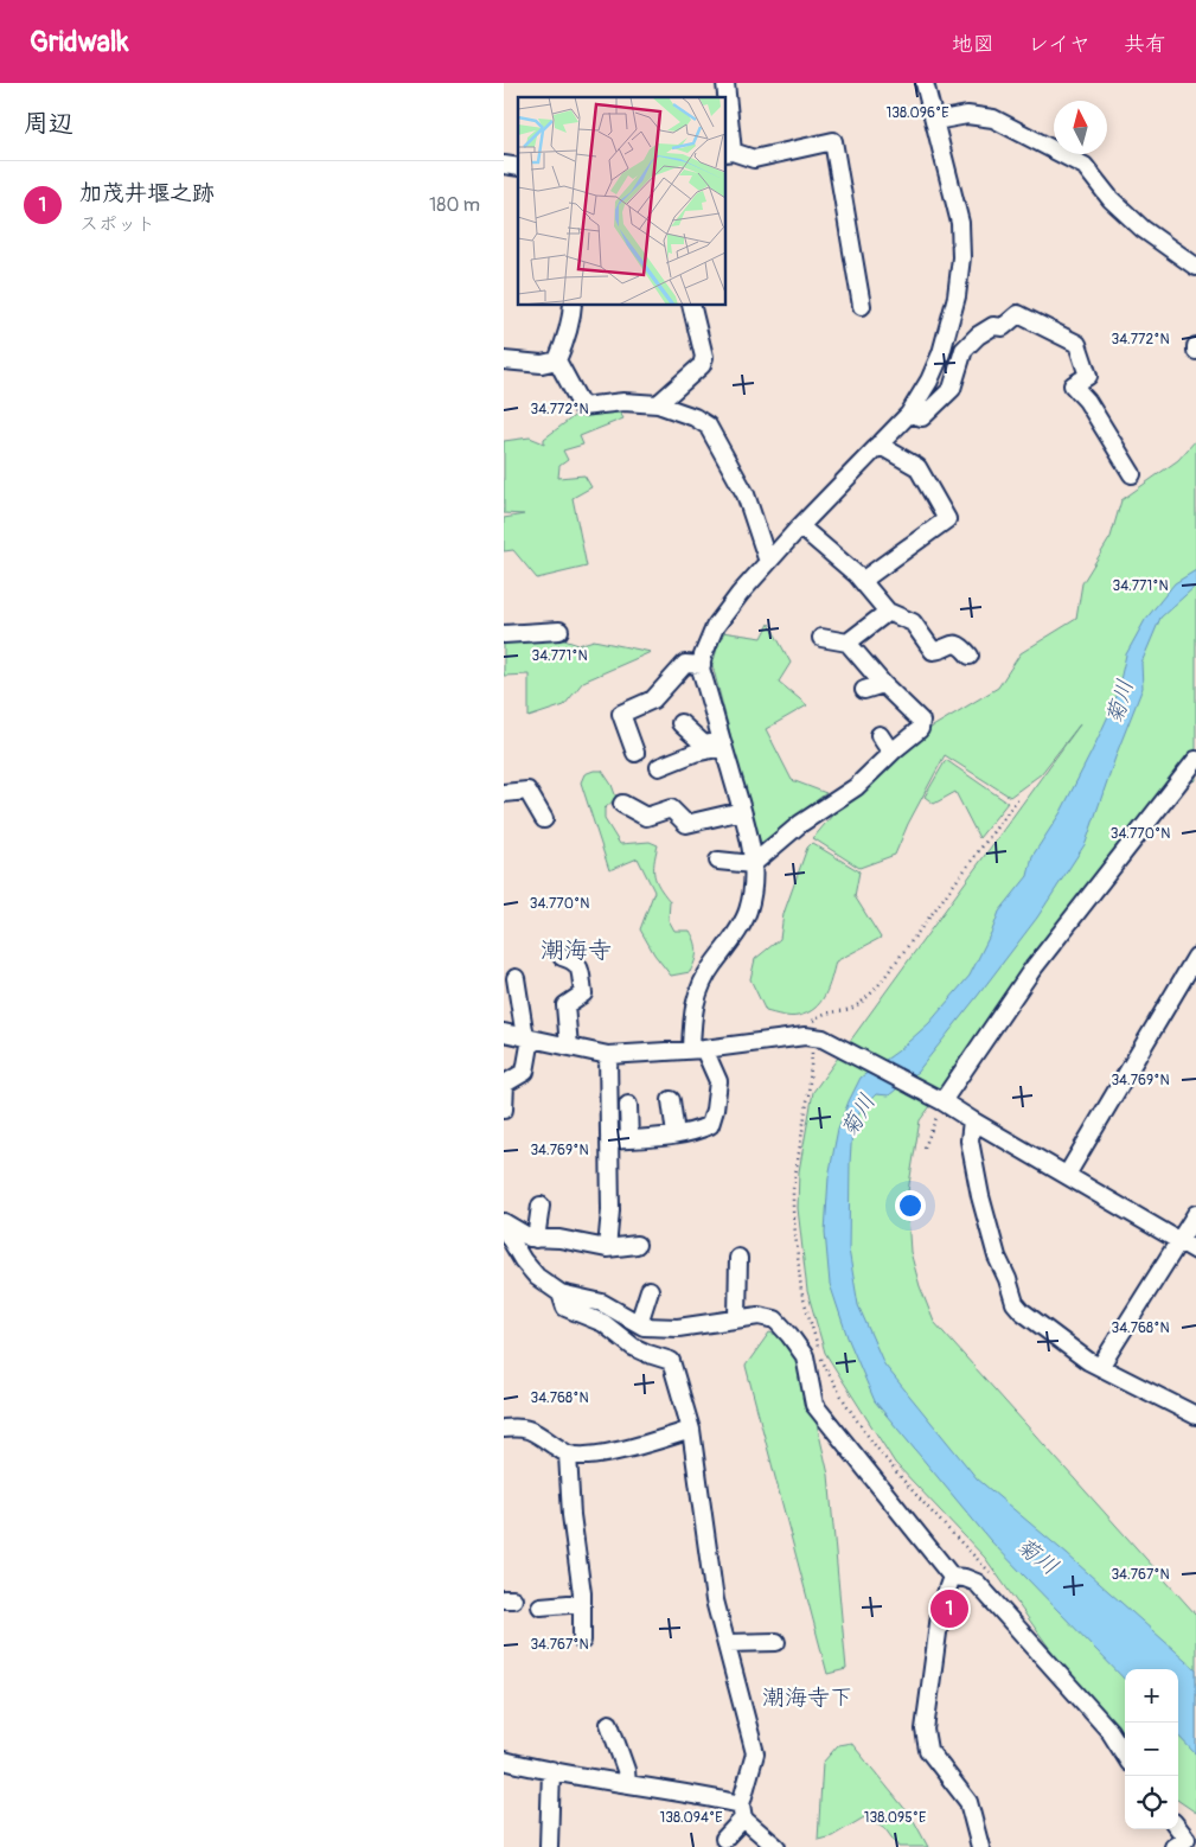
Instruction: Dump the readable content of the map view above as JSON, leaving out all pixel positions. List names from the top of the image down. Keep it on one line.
{"districts":["潮海寺","潮海寺下"],"water":["菊川"],"north":"top","page":{"header":"Gridwalk","nav":["地図","レイヤ","共有"],"heading":"周辺","list":[{"mark":"1","name":"加茂井堰之跡","note":"スポット","value":"180 m"}],"pins":"1","map_buttons":["+","−"]},"coordinates":["138.096°E","34.772°N","34.771°N","34.770°N","34.769°N","34.768°N","34.767°N","138.094°E","138.095°E"]}
